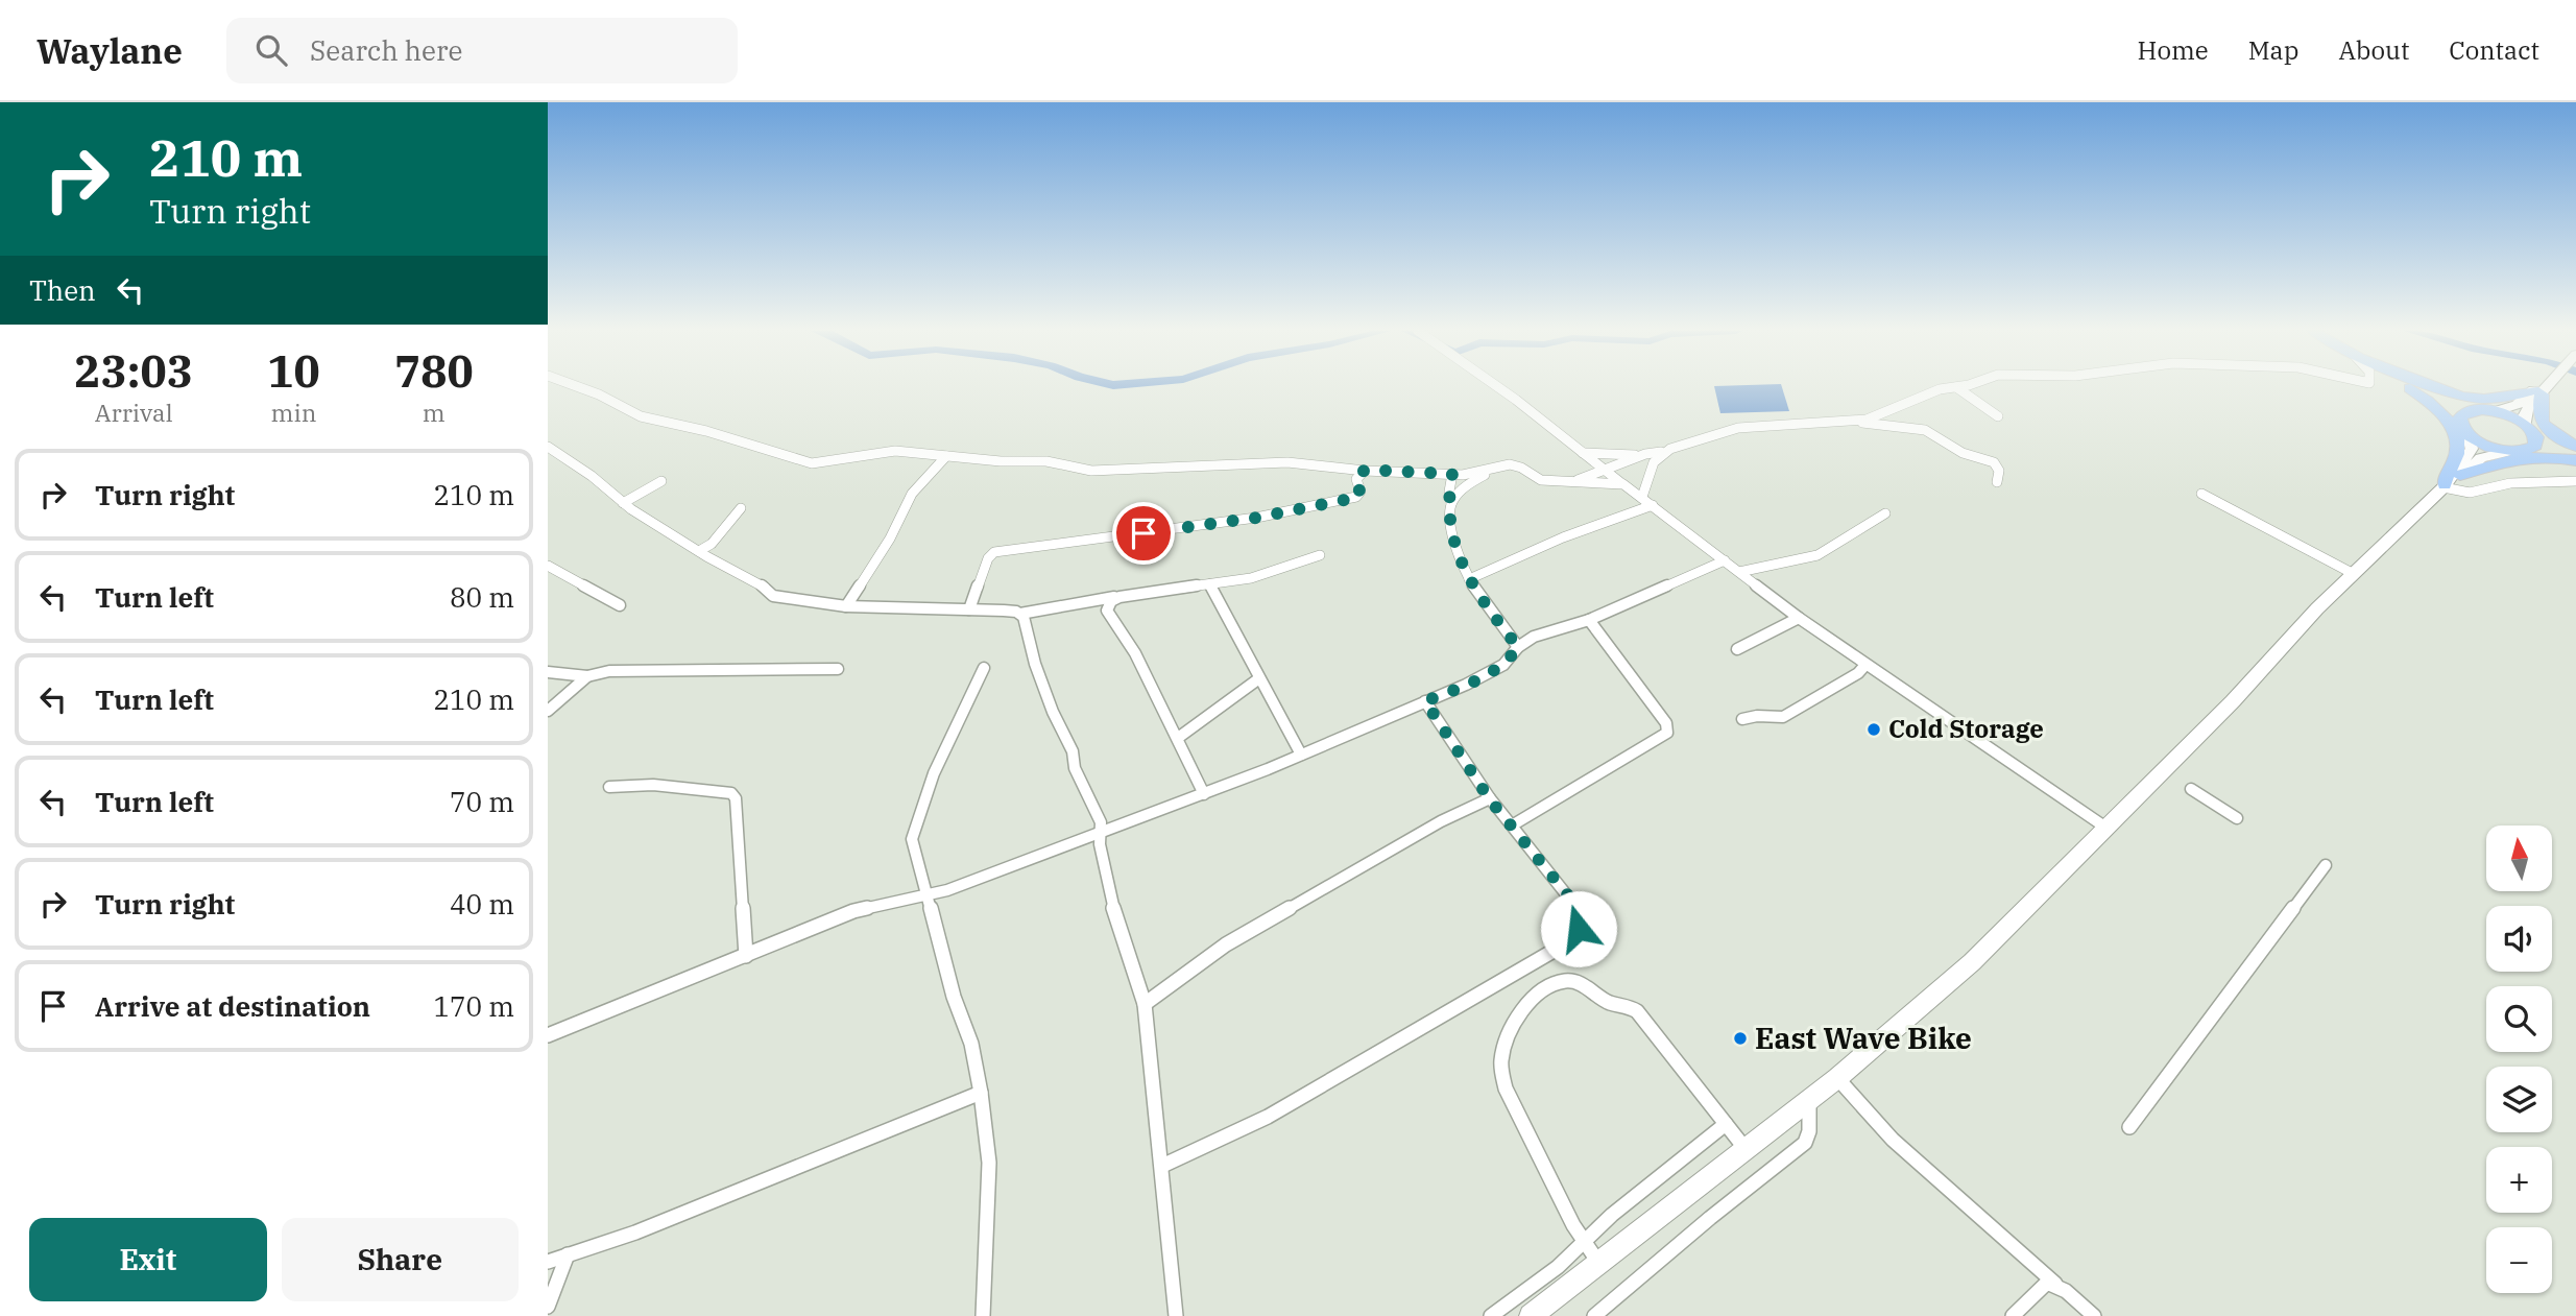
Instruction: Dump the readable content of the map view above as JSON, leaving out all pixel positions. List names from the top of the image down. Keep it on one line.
{"places":["Cold Storage","East Wave Bike"],"north":"top","page":{"header":"Waylane","search":"Search here","nav":["Home","Map","About","Contact"],"turn":["210 m","Turn right"],"then":"Then","eta":["23:03","Arrival","10","min","780","m"],"list":[{"name":"Turn right","value":"210 m"},{"name":"Turn left","value":"80 m"},{"name":"Turn left","value":"210 m"},{"name":"Turn left","value":"70 m"},{"name":"Turn right","value":"40 m"},{"name":"Arrive at destination","value":"170 m"}],"map_buttons":["+","−"],"buttons":["Exit","Share"]}}
